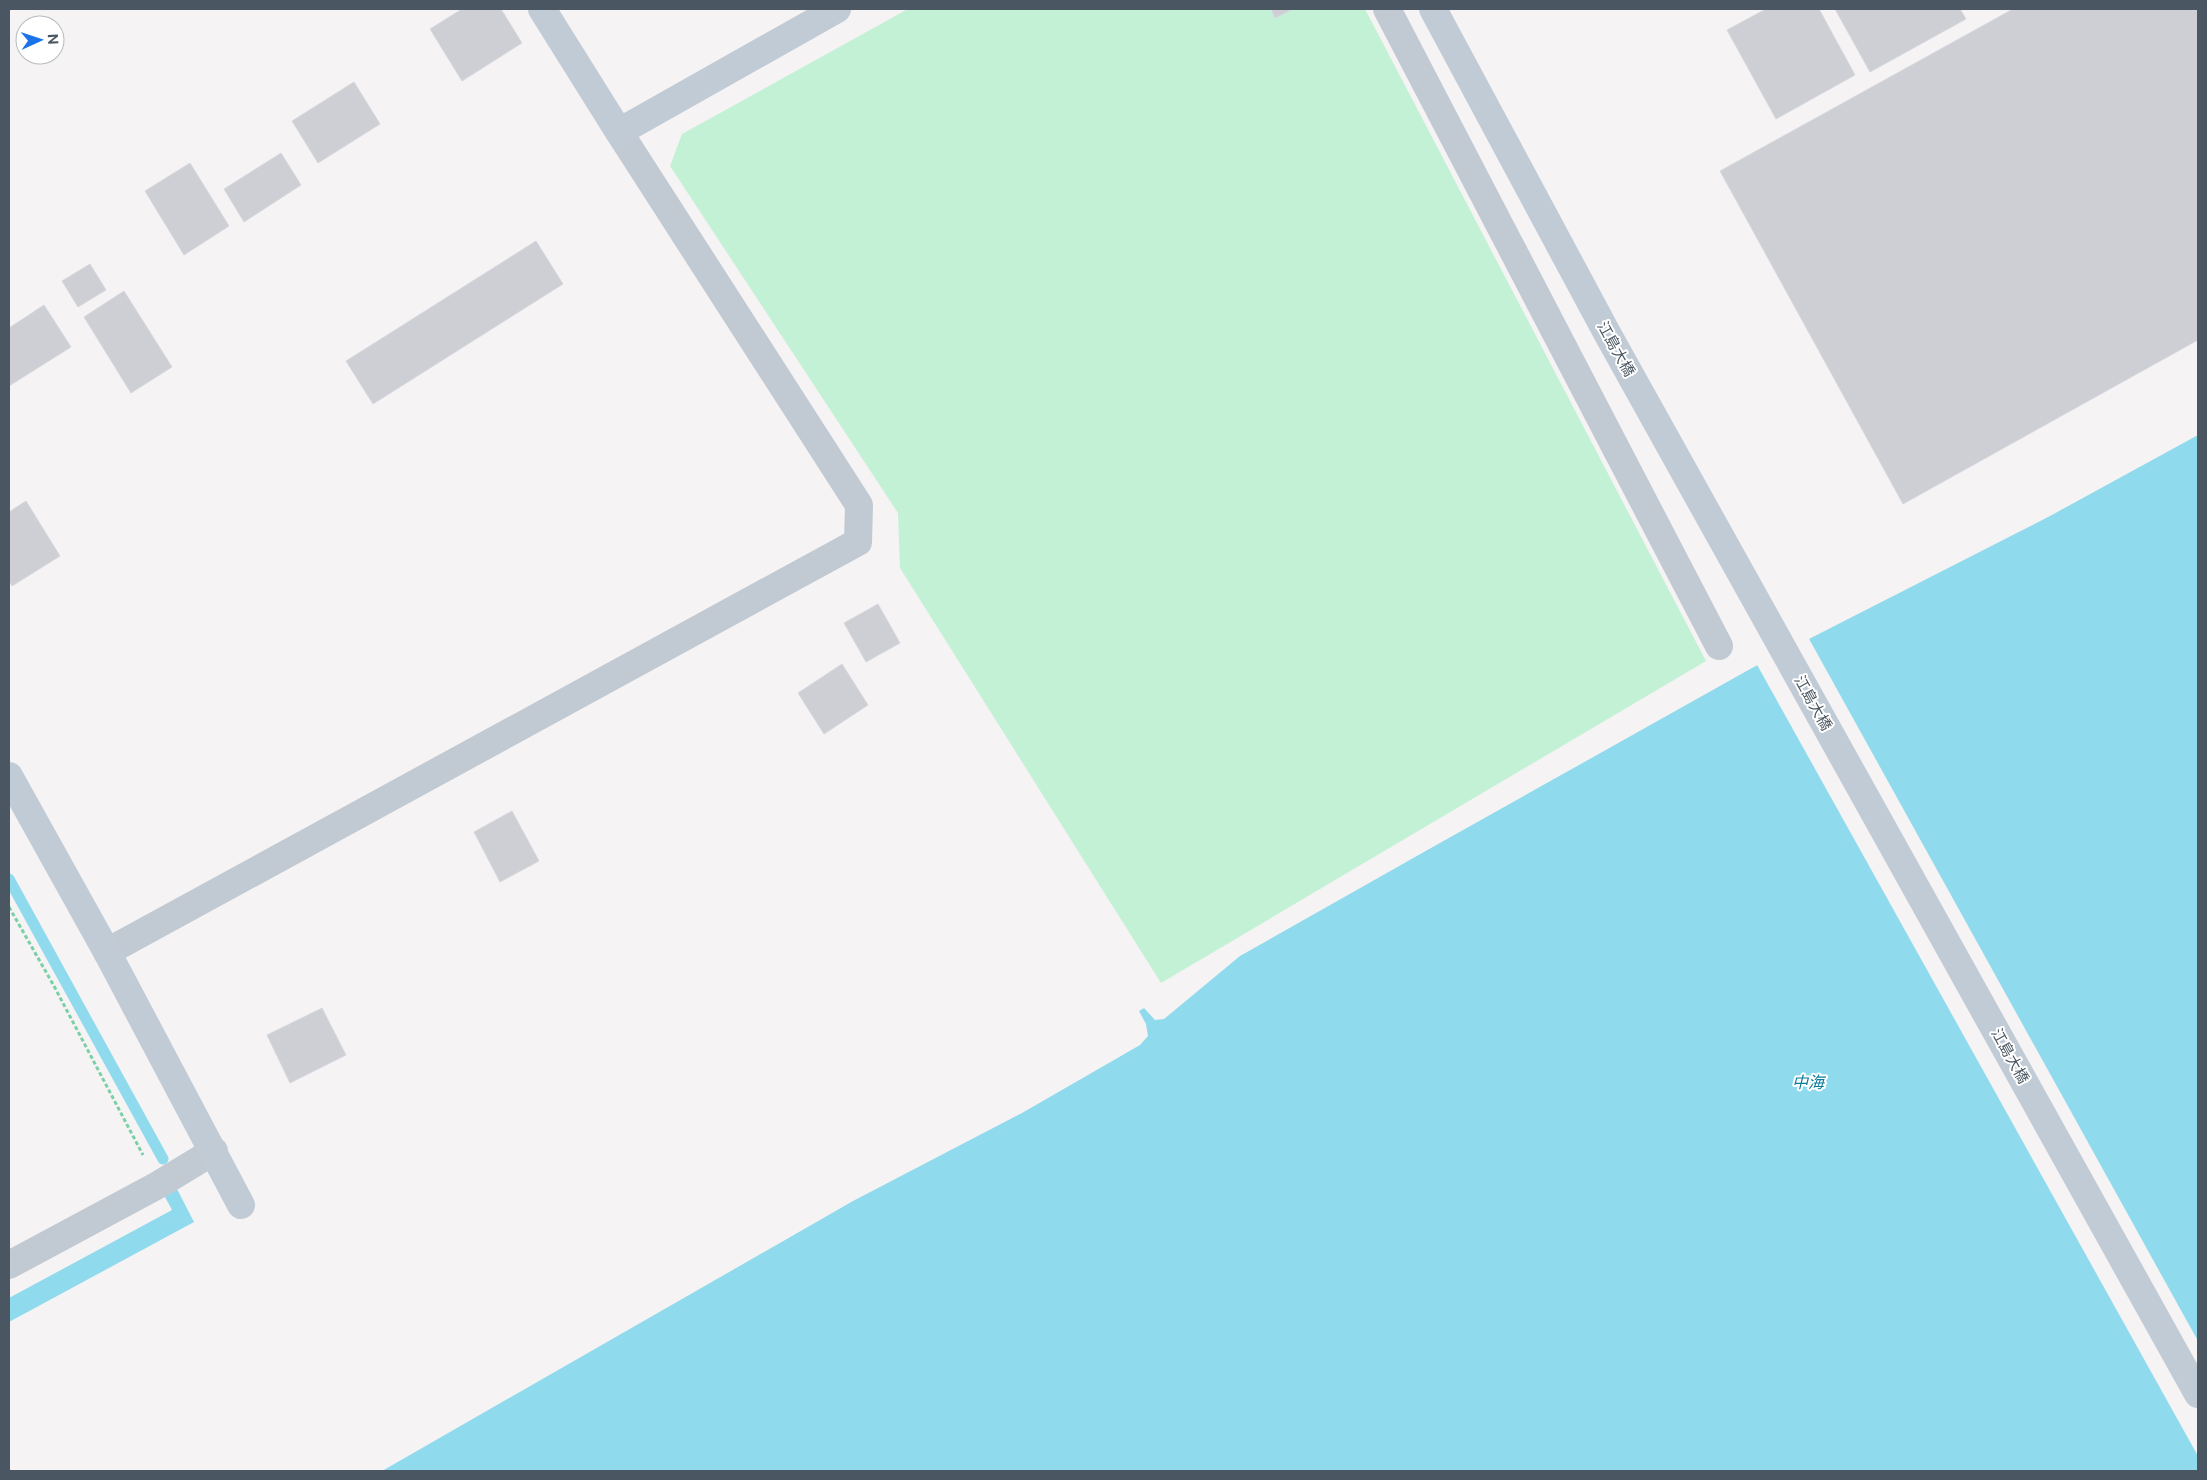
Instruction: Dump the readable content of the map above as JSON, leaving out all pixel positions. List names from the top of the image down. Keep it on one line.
{"streets":{"street":["江島大橋"]},"water":["中海"],"north":"right"}
